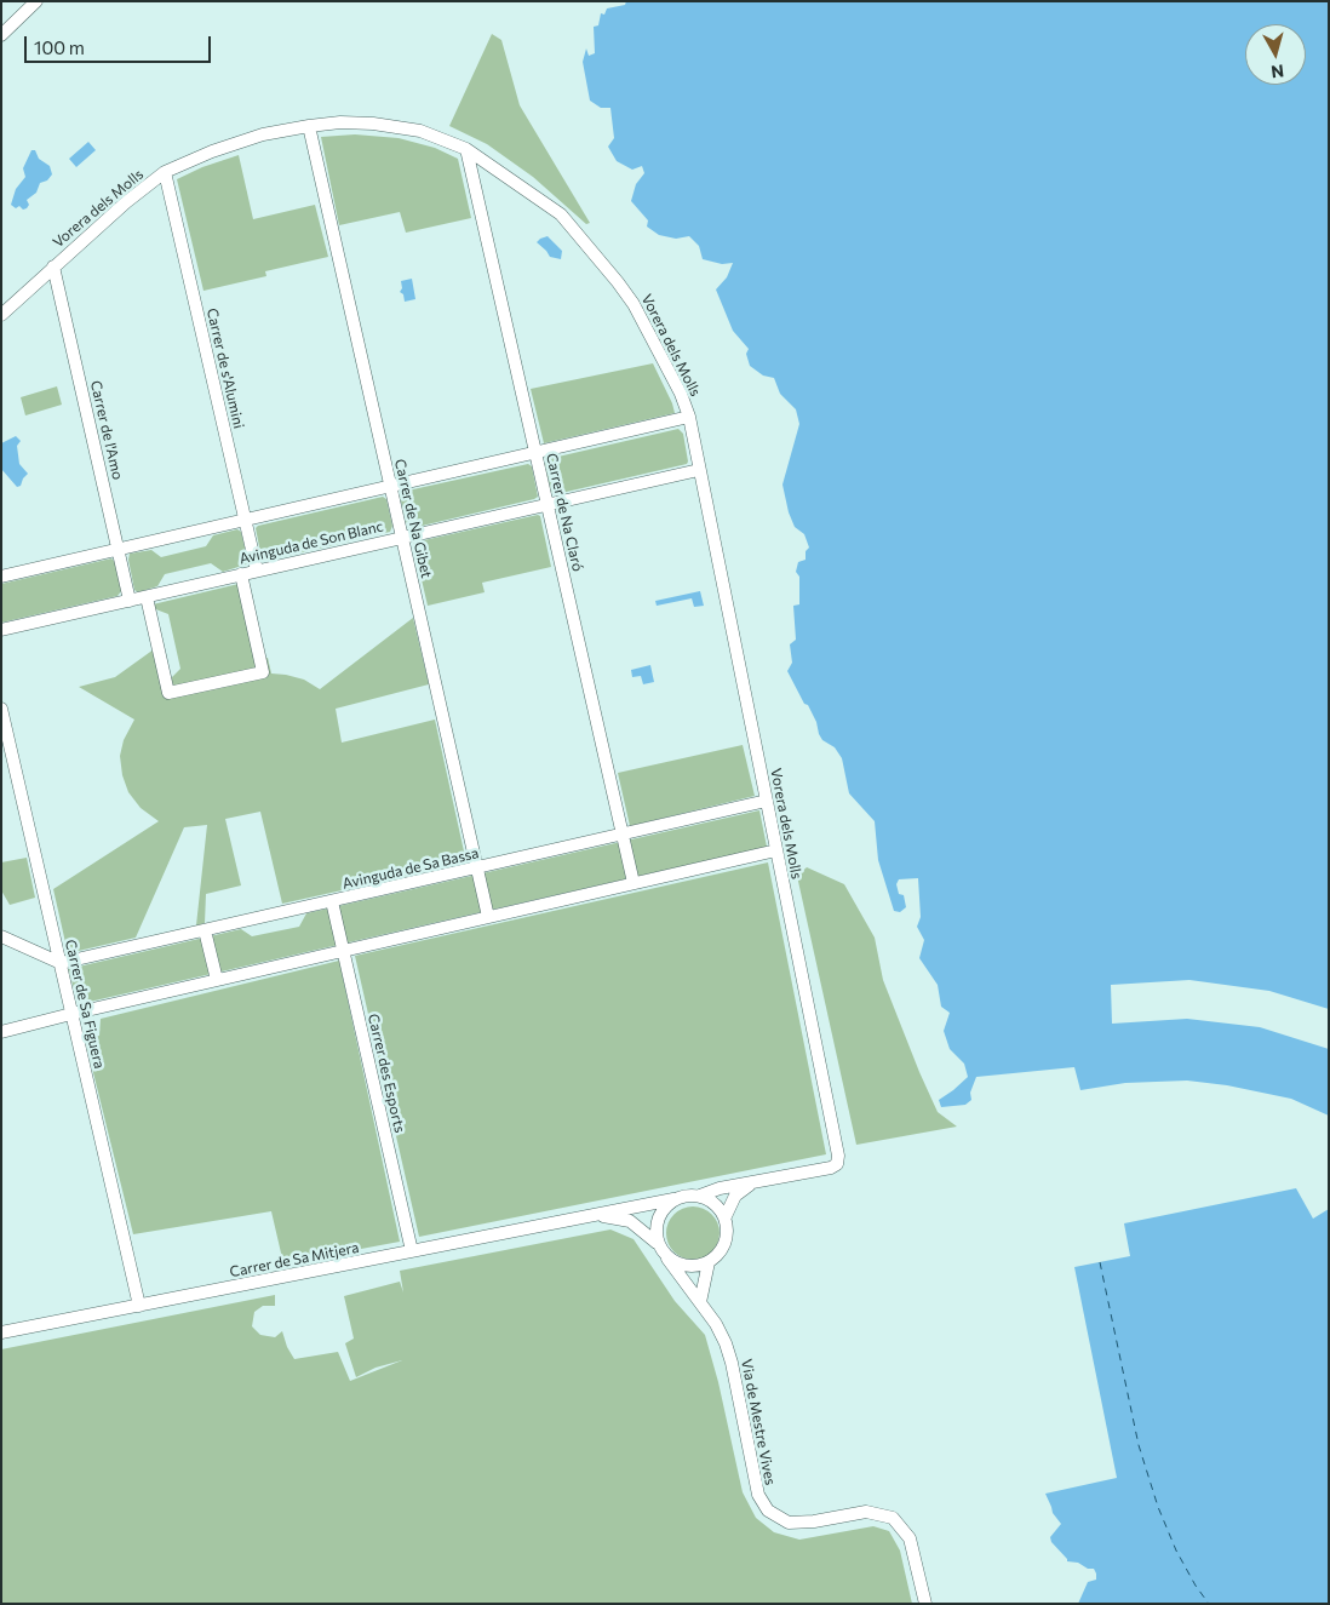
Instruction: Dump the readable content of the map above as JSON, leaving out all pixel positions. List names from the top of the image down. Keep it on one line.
{"streets":{"street":["Vorera dels Molls","Carrer de s'Alumini","Carrer de l'Amo","Carrer de Na Claró","Carrer de Na Gibet","Avinguda de Son Blanc","Avinguda de Sa Bassa","Carrer de Sa Figuera","Carrer des Esports","Carrer de Sa Mitjera","Via de Mestre Vives"]},"crossings":[["Vorera dels Molls","Carrer de s'Alumini"],["Vorera dels Molls","Carrer de l'Amo"],["Vorera dels Molls","Carrer de Na Claró"],["Vorera dels Molls","Carrer de Na Gibet"],["Vorera dels Molls","Avinguda de Son Blanc"],["Vorera dels Molls","Avinguda de Sa Bassa"],["Vorera dels Molls","Carrer de Sa Mitjera"],["Vorera dels Molls","Via de Mestre Vives"],["Carrer de s'Alumini","Avinguda de Son Blanc"],["Carrer de l'Amo","Avinguda de Son Blanc"],["Carrer de Na Claró","Avinguda de Son Blanc"],["Carrer de Na Claró","Avinguda de Sa Bassa"],["Carrer de Na Gibet","Avinguda de Son Blanc"],["Carrer de Na Gibet","Avinguda de Sa Bassa"],["Avinguda de Sa Bassa","Carrer de Sa Figuera"],["Avinguda de Sa Bassa","Carrer des Esports"],["Carrer de Sa Figuera","Carrer de Sa Mitjera"],["Carrer des Esports","Carrer de Sa Mitjera"],["Carrer de Sa Mitjera","Via de Mestre Vives"]],"scale_bar":"100 m","north":"bottom"}
